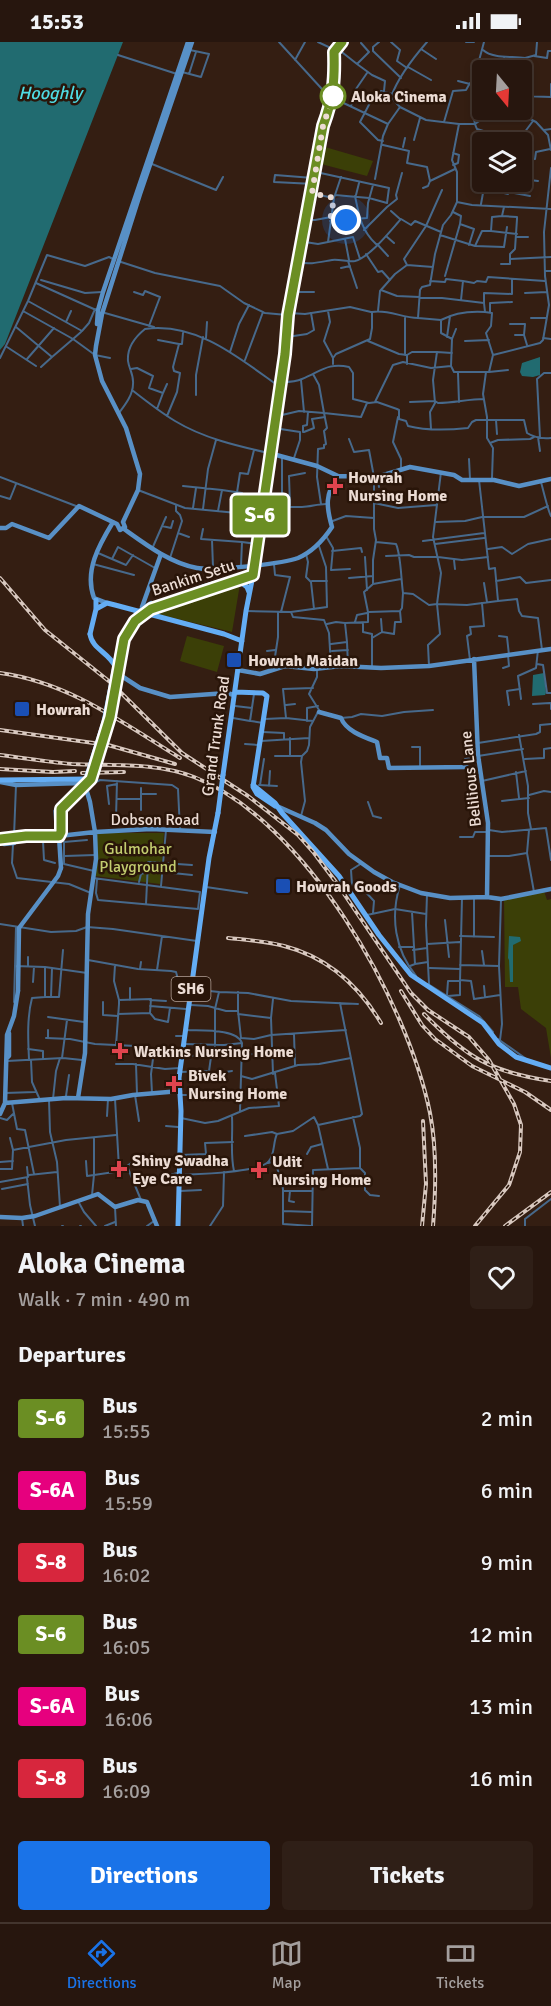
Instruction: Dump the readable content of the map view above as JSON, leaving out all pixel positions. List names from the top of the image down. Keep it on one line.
{"streets":{"main road":["Bankim Setu","Grand Trunk Road","Belilious Lane","Dobson Road","SH6"]},"crossings":[["Bankim Setu","Grand Trunk Road"],["Bankim Setu","Dobson Road"],["Grand Trunk Road","Dobson Road"]],"water":["Hooghly"],"parks":["Gulmohar Playground"],"places":{"other":["Aloka Cinema"],"health":["Howrah Nursing Home","Watkins Nursing Home","Bivek Nursing Home","Shiny Swadha Eye Care","Udit Nursing Home"],"transit":["Howrah Maidan","Howrah","Howrah Goods"]},"lines":["bus line S-6"],"north":"bottom","page":{"status":"15:53","on_map":"S-6","heading":[["Aloka Cinema","Walk · 7 min · 490 m"],"Departures"],"list":[{"mark":"S-6","name":"Bus","note":"15:55","value":"2 min"},{"mark":"S-6A","name":"Bus","note":"15:59","value":"6 min"},{"mark":"S-8","name":"Bus","note":"16:02","value":"9 min"},{"mark":"S-6","name":"Bus","note":"16:05","value":"12 min"},{"mark":"S-6A","name":"Bus","note":"16:06","value":"13 min"},{"mark":"S-8","name":"Bus","note":"16:09","value":"16 min"}],"buttons":["Directions","Tickets"],"tabs":["Directions","Map","Tickets"]}}
